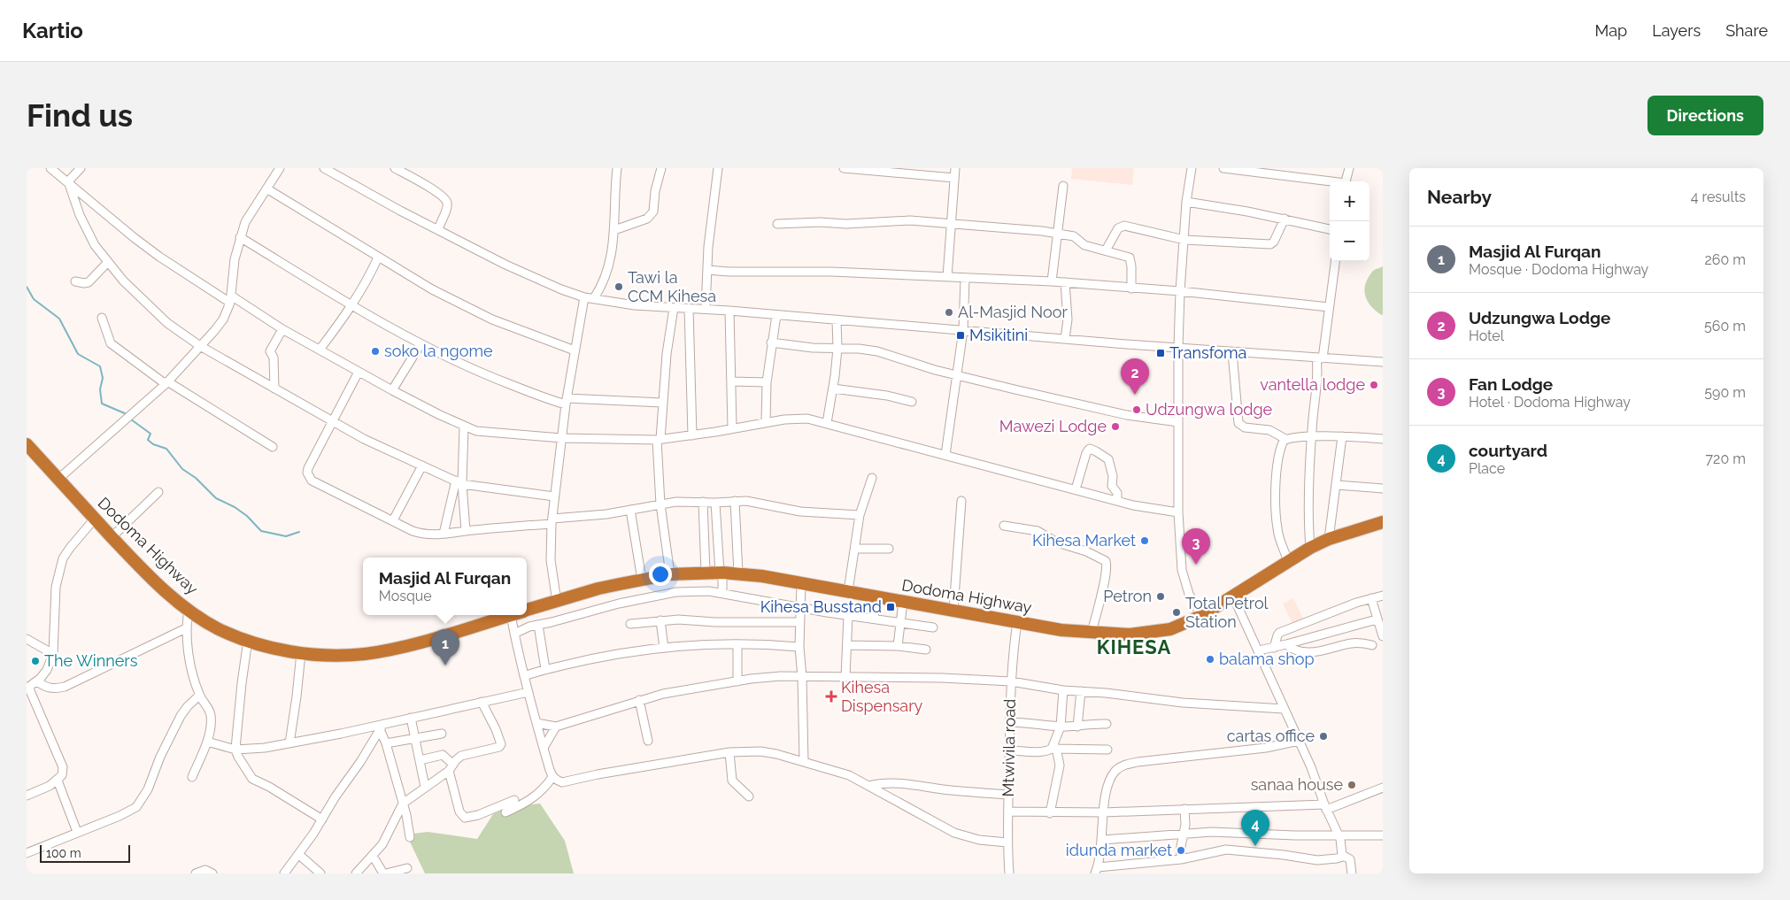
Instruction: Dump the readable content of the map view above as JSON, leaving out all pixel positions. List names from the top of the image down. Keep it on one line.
{"streets":{"highway":["Dodoma Highway"],"street":["Mtwivila road"]},"crossings":[["Dodoma Highway","Mtwivila road"]],"districts":["KIHESA"],"places":{"other":["Tawi la CCM Kihesa","Al-Masjid Noor","soko la ngome","vantella lodge","Udzungwa lodge","Mawezi Lodge","Kihesa Market","Petron","Total Petrol Station","balama shop","The Winners","cartas office","sanaa house","idunda market"],"transit":["Msikitini","Transfoma","Kihesa Busstand"],"health":["Kihesa Dispensary"]},"scale_bar":"100 m","page":{"header":"Kartio","nav":["Map","Layers","Share"],"buttons":"Directions","title":"Find us","heading":["Nearby","4 results"],"map_buttons":["+","−"],"list":[{"mark":"1","name":"Masjid Al Furqan","note":"Mosque · Dodoma Highway","value":"260 m"},{"mark":"2","name":"Udzungwa Lodge","note":"Hotel","value":"560 m"},{"mark":"3","name":"Fan Lodge","note":"Hotel · Dodoma Highway","value":"590 m"},{"mark":"4","name":"courtyard","note":"Place","value":"720 m"}],"pins":["2","3","1","4"],"popup":["Masjid Al Furqan","Mosque"],"scale":"100 m"}}
